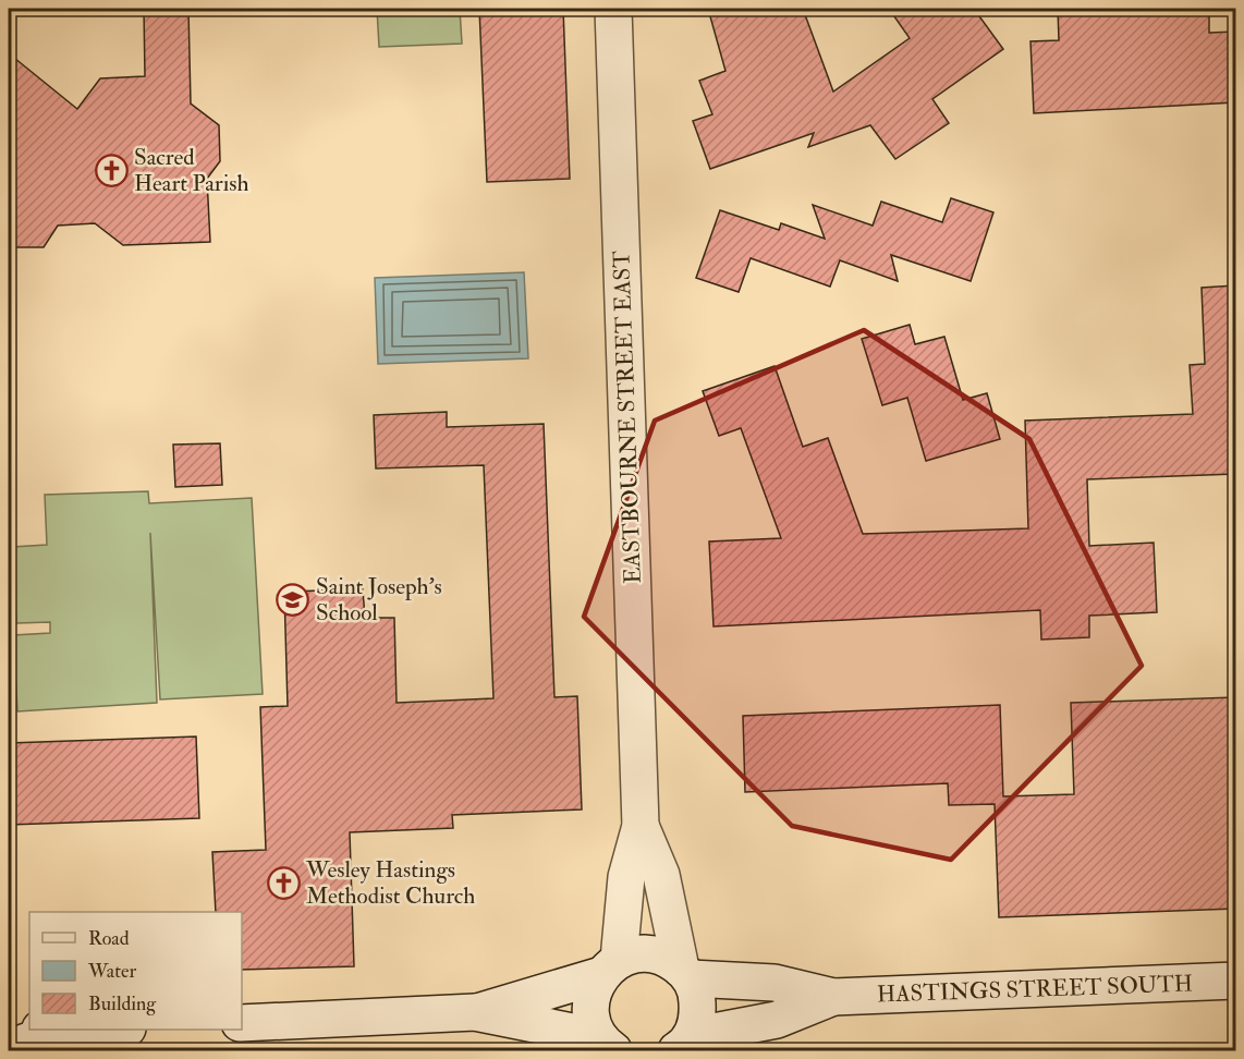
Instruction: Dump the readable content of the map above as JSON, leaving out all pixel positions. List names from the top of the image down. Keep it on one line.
{"streets":{"main road":["EASTBOURNE STREET EAST","HASTINGS STREET SOUTH"]},"crossings":[["EASTBOURNE STREET EAST","HASTINGS STREET SOUTH"]],"places":{"church":["Sacred Heart Parish","Wesley Hastings Methodist Church"],"school or university":["Saint Joseph's School"]},"legend":["Road","Water","Building"]}
